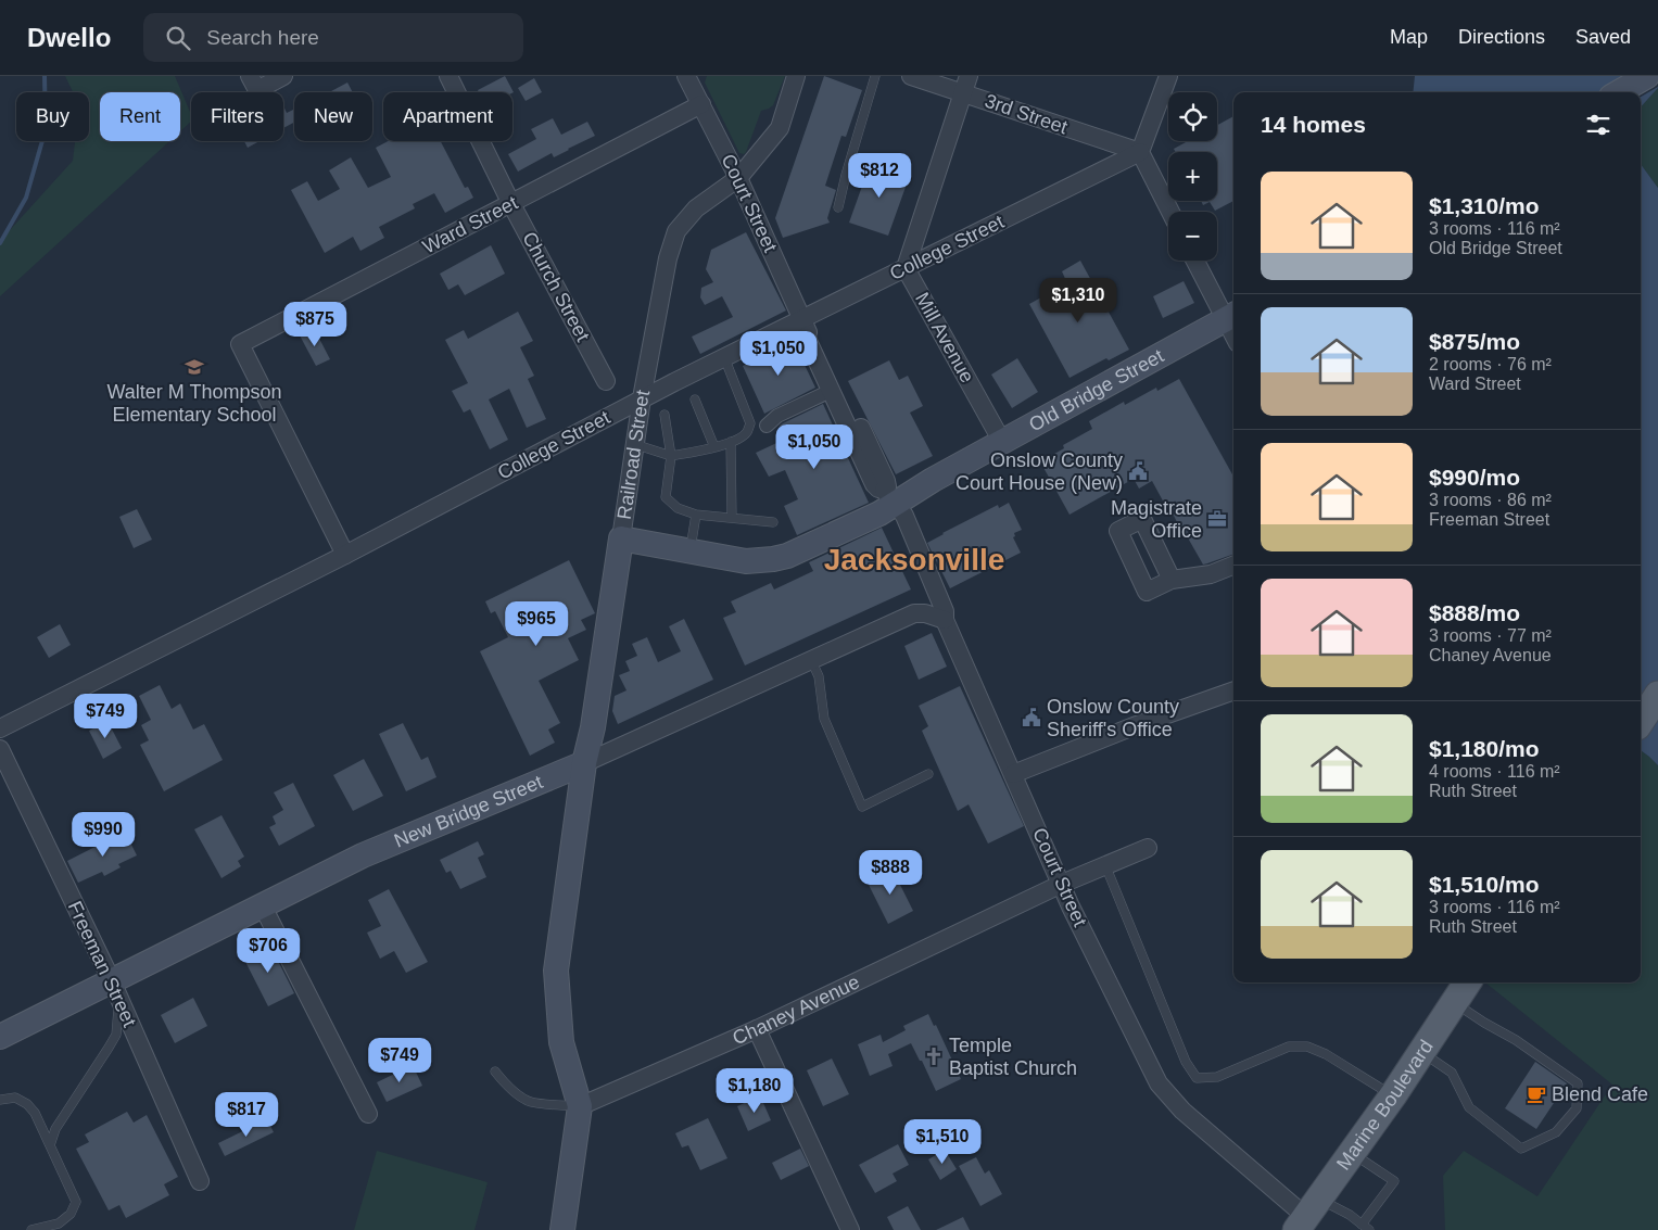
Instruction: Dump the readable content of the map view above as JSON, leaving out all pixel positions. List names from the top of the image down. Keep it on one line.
{"streets":{"main road":["Old Bridge Street","Railroad Street","New Bridge Street","Marine Boulevard"],"street":["3rd Street","Court Street","Ward Street","College Street","Church Street","Mill Avenue","Freeman Street","Chaney Avenue"]},"crossings":[["3rd Street","College Street"],["Court Street","Ward Street"],["Court Street","College Street"],["Court Street","Old Bridge Street"],["Court Street","Railroad Street"],["Court Street","New Bridge Street"],["Court Street","Chaney Avenue"],["Court Street","Marine Boulevard"],["Ward Street","College Street"],["Ward Street","Church Street"],["College Street","Mill Avenue"],["College Street","Railroad Street"],["Mill Avenue","Old Bridge Street"],["Old Bridge Street","Railroad Street"],["Railroad Street","New Bridge Street"],["Railroad Street","Chaney Avenue"],["New Bridge Street","Freeman Street"]],"districts":["Jacksonville"],"places":{"school or university":["Walter M Thompson Elementary School"],"public building":["Onslow County Court House (New)","Onslow County Sheriff's Office"],"office":["Magistrate Office"],"church":["Temple Baptist Church"],"cafe":["Blend Cafe"]},"page":{"header":"Dwello","search":"Search here","nav":["Map","Directions","Saved"],"map_buttons":["+","−"],"chip":["Buy","Rent","Filters","New","Apartment"],"heading":"14 homes","price":["$812","$1,310","$875","$1,050","$1,050","$965","$749","$990","$888","$706","$749","$1,180","$817","$1,510"],"list":[{"name":"$1,310/mo","note":"3 rooms · 116 m² · Old Bridge Street"},{"name":"$875/mo","note":"2 rooms · 76 m² · Ward Street"},{"name":"$990/mo","note":"3 rooms · 86 m² · Freeman Street"},{"name":"$888/mo","note":"3 rooms · 77 m² · Chaney Avenue"},{"name":"$1,180/mo","note":"4 rooms · 116 m² · Ruth Street"},{"name":"$1,510/mo","note":"3 rooms · 116 m² · Ruth Street"}]}}
